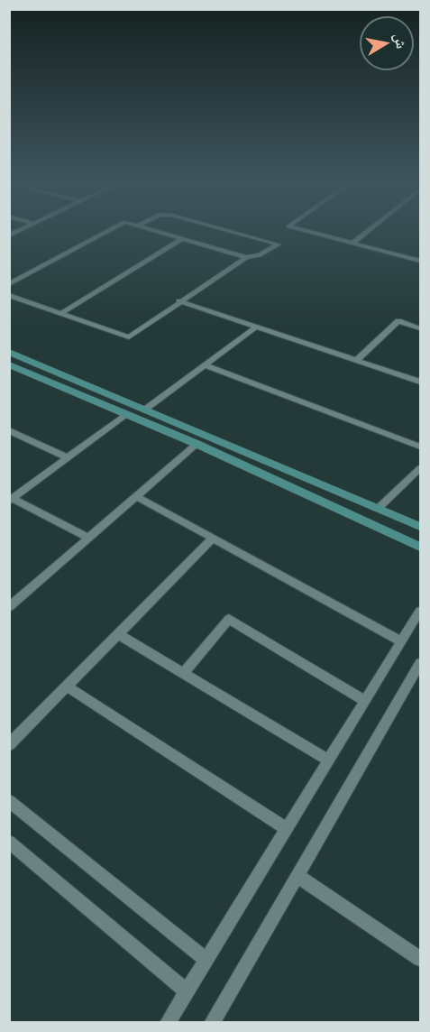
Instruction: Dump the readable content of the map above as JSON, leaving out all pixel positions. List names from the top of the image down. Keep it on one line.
{"north":"right"}
